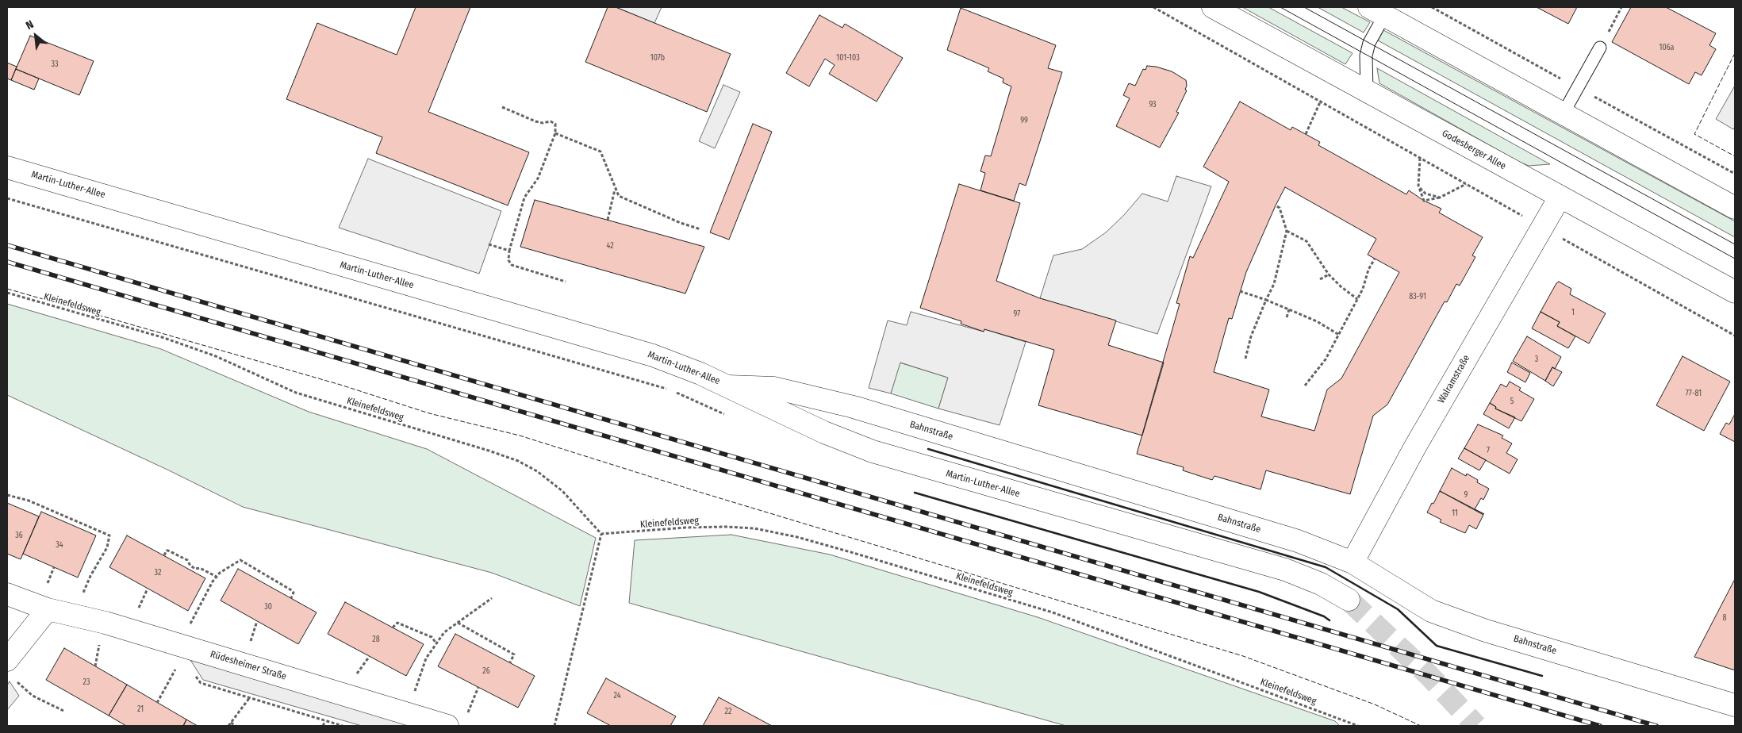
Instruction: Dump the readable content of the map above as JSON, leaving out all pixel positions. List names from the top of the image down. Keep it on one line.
{"streets":{"main road":["Godesberger Allee","Martin-Luther-Allee","Walramstraße","Bahnstraße","Rüdesheimer Straße"],"path":["Kleinefeldsweg"]},"crossings":[["Godesberger Allee","Walramstraße"],["Martin-Luther-Allee","Bahnstraße"],["Walramstraße","Bahnstraße"]],"house_numbers":["106a","107b","101-103","33","93","99","42","83-91","1","97","3","77-81","5","7","9","11","36","34","32","30","8","28","26","23","24","21","22"],"north":"top left"}
